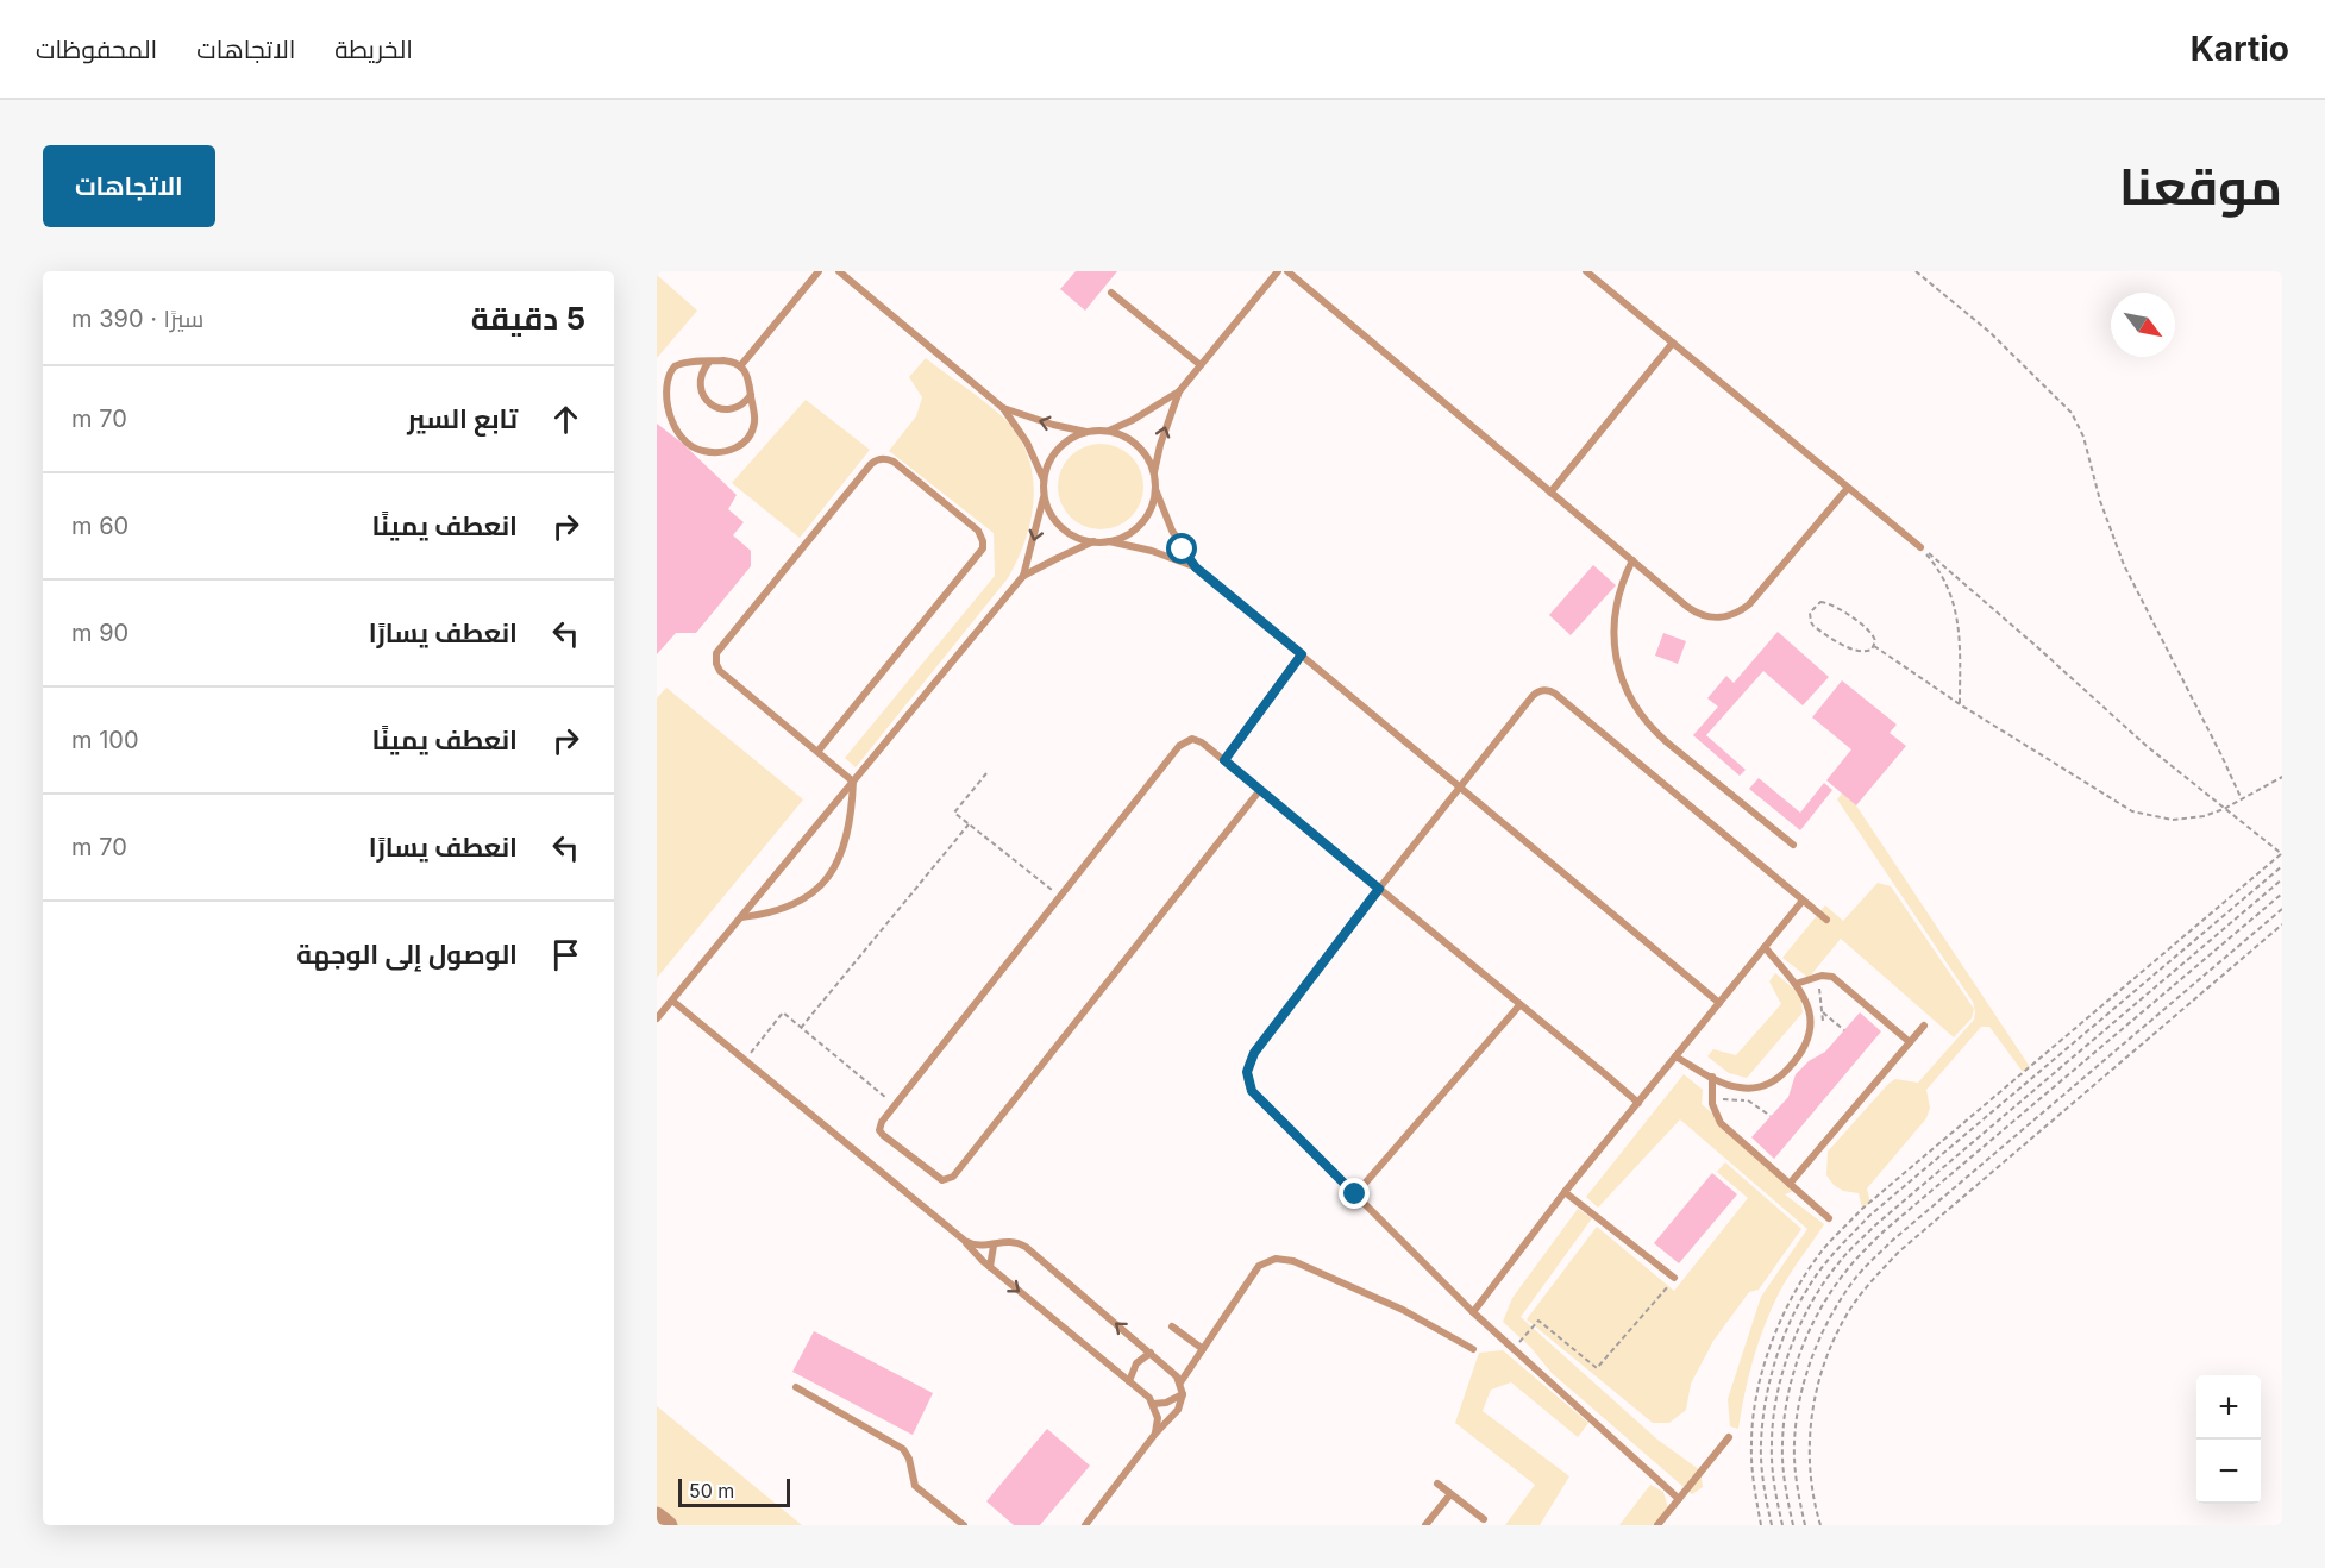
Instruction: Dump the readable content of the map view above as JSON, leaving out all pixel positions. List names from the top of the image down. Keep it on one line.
{"scale_bar":"50 m","north":"bottom right","page":{"header":"Kartio","nav":["الخريطة","الاتجاهات","المحفوظات"],"title":"موقعنا","buttons":"الاتجاهات","heading":["5 دقيقة","سيرًا · 390 m"],"list":[["تابع السير","70 m"],["انعطف يمينًا","60 m"],["انعطف يسارًا","90 m"],["انعطف يمينًا","100 m"],["انعطف يسارًا","70 m"],"الوصول إلى الوجهة"],"map_buttons":["+","−"],"scale":"50 m"}}
